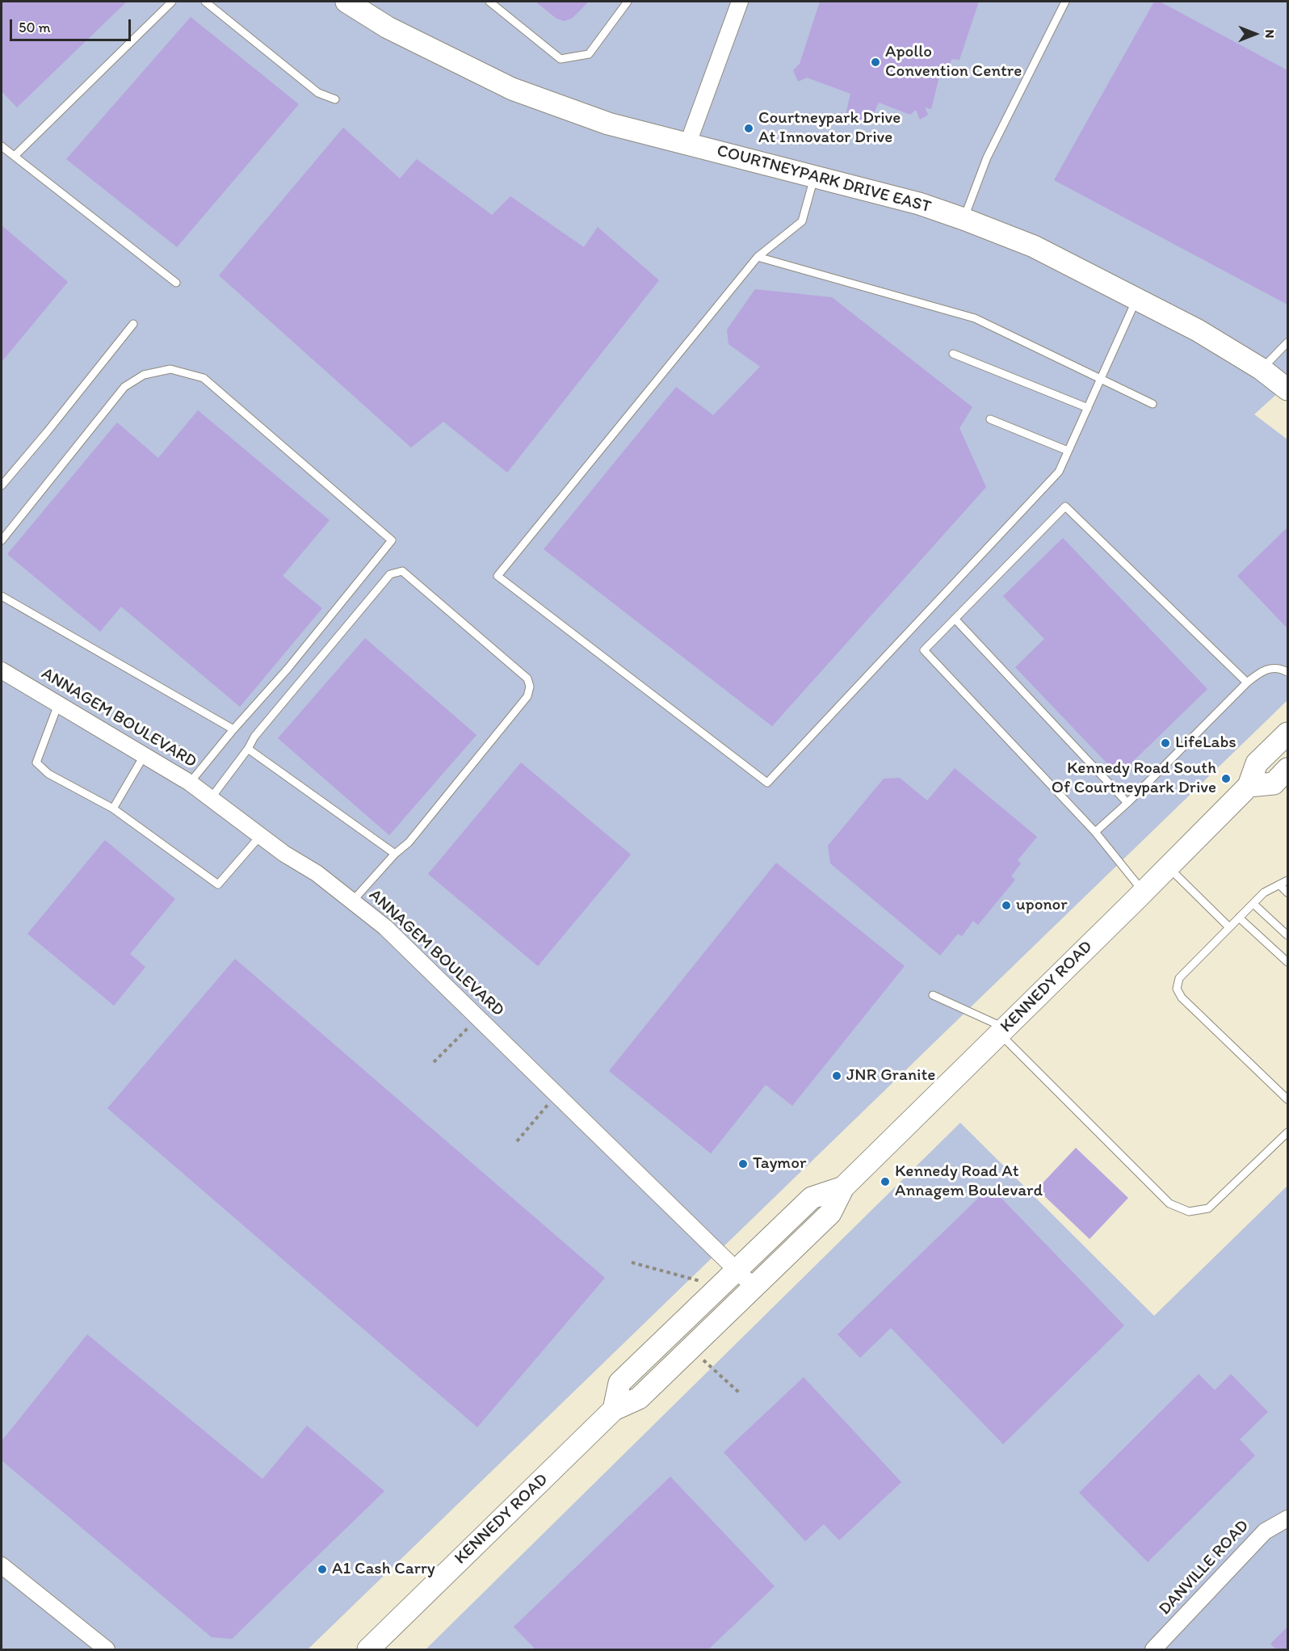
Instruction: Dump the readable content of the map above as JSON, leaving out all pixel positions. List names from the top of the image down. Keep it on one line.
{"streets":{"main road":["COURTNEYPARK DRIVE EAST","KENNEDY ROAD"],"street":["ANNAGEM BOULEVARD","DANVILLE ROAD"]},"crossings":[["ANNAGEM BOULEVARD","KENNEDY ROAD"]],"places":["Apollo Convention Centre","Courtneypark Drive At Innovator Drive","LifeLabs","Kennedy Road South Of Courtneypark Drive","uponor","JNR Granite","Taymor","Kennedy Road At Annagem Boulevard","A1 Cash Carry"],"scale_bar":"50 m","north":"right"}
